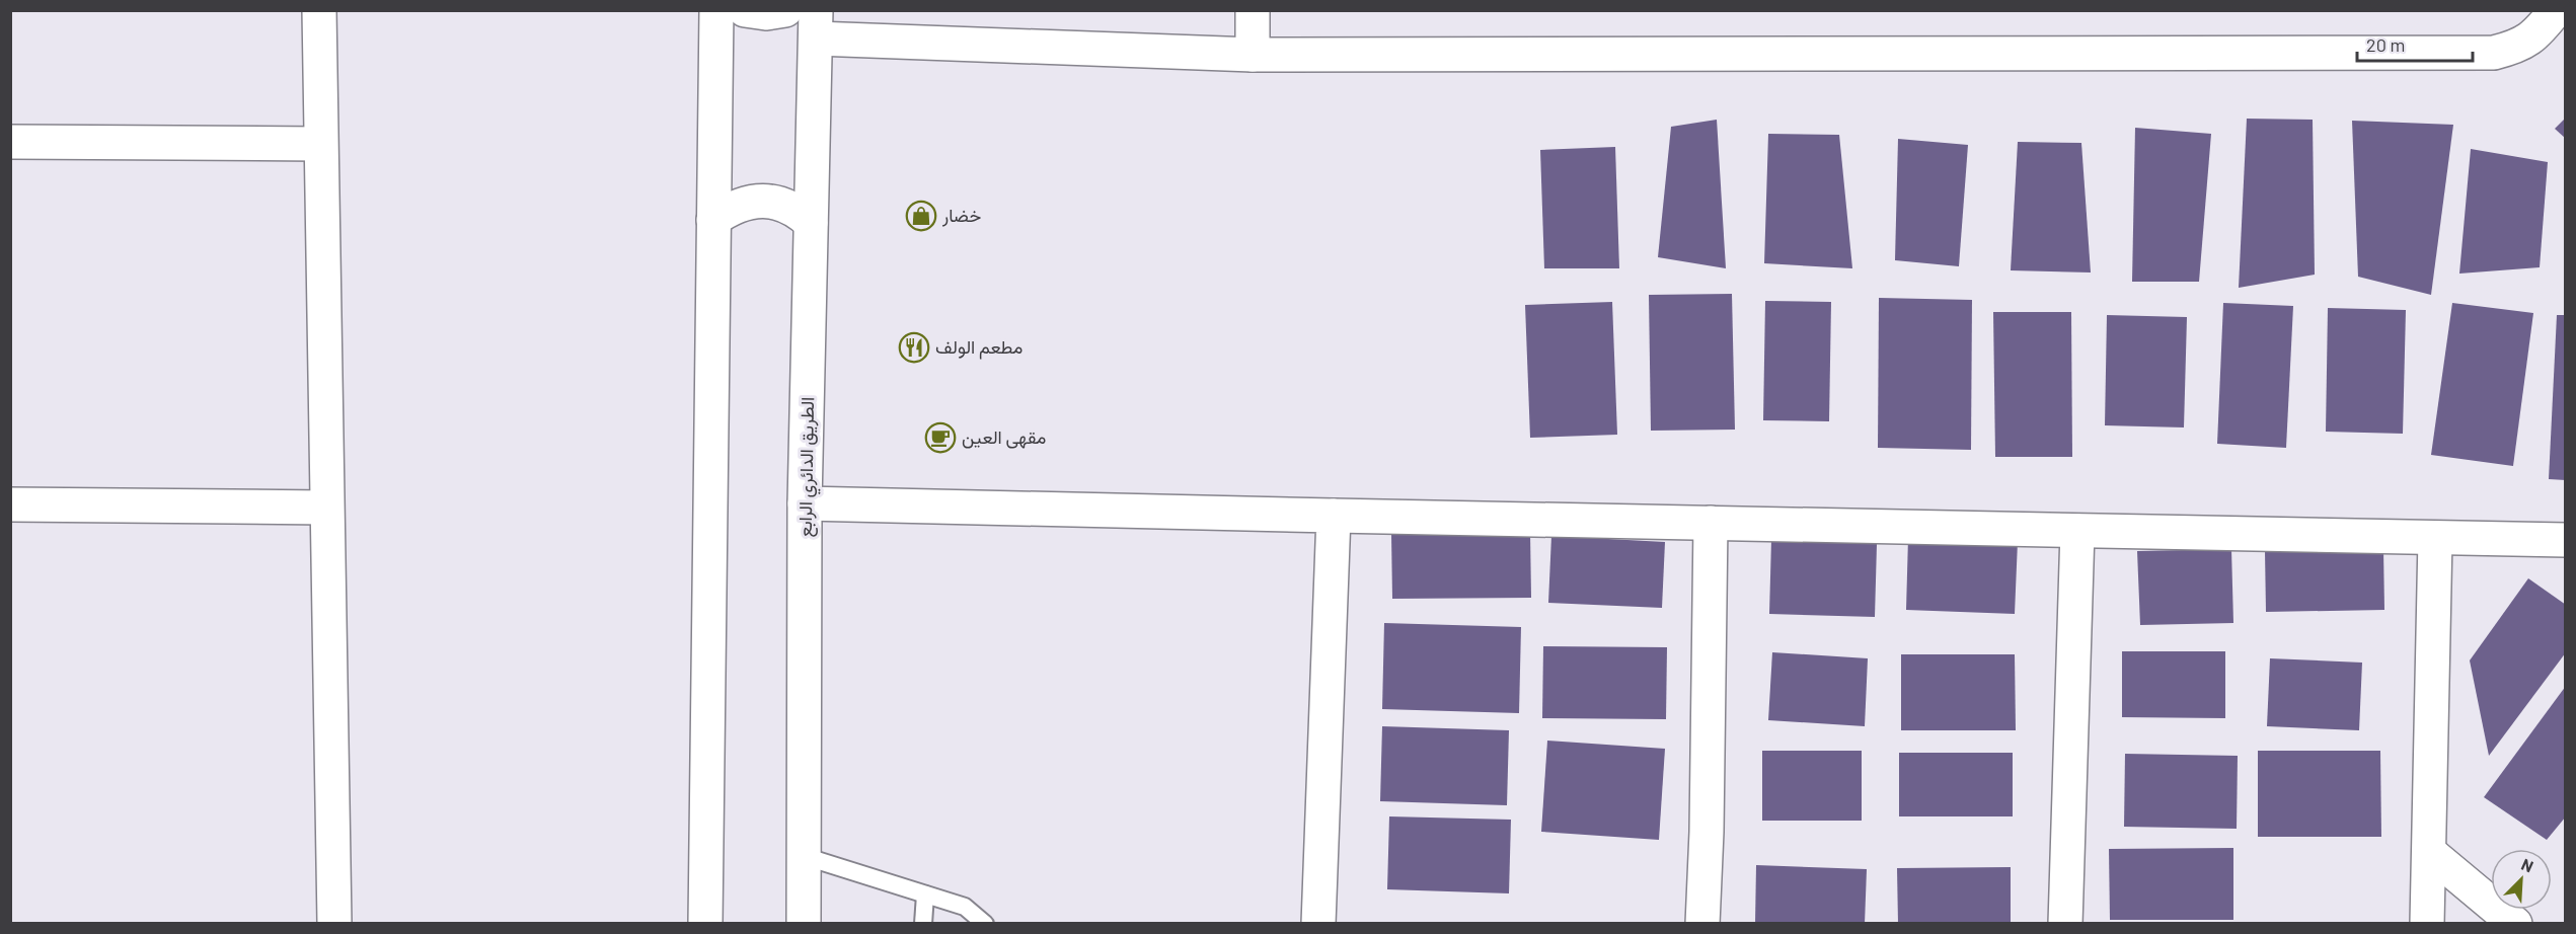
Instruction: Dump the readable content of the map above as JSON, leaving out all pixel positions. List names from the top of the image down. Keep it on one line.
{"streets":{"street":["الطريق الدائري الرابع"]},"places":{"shop":["خضار"],"restaurant":["مطعم الولف"],"cafe":["مقهى العين"]},"scale_bar":"20 m","north":"top right"}
